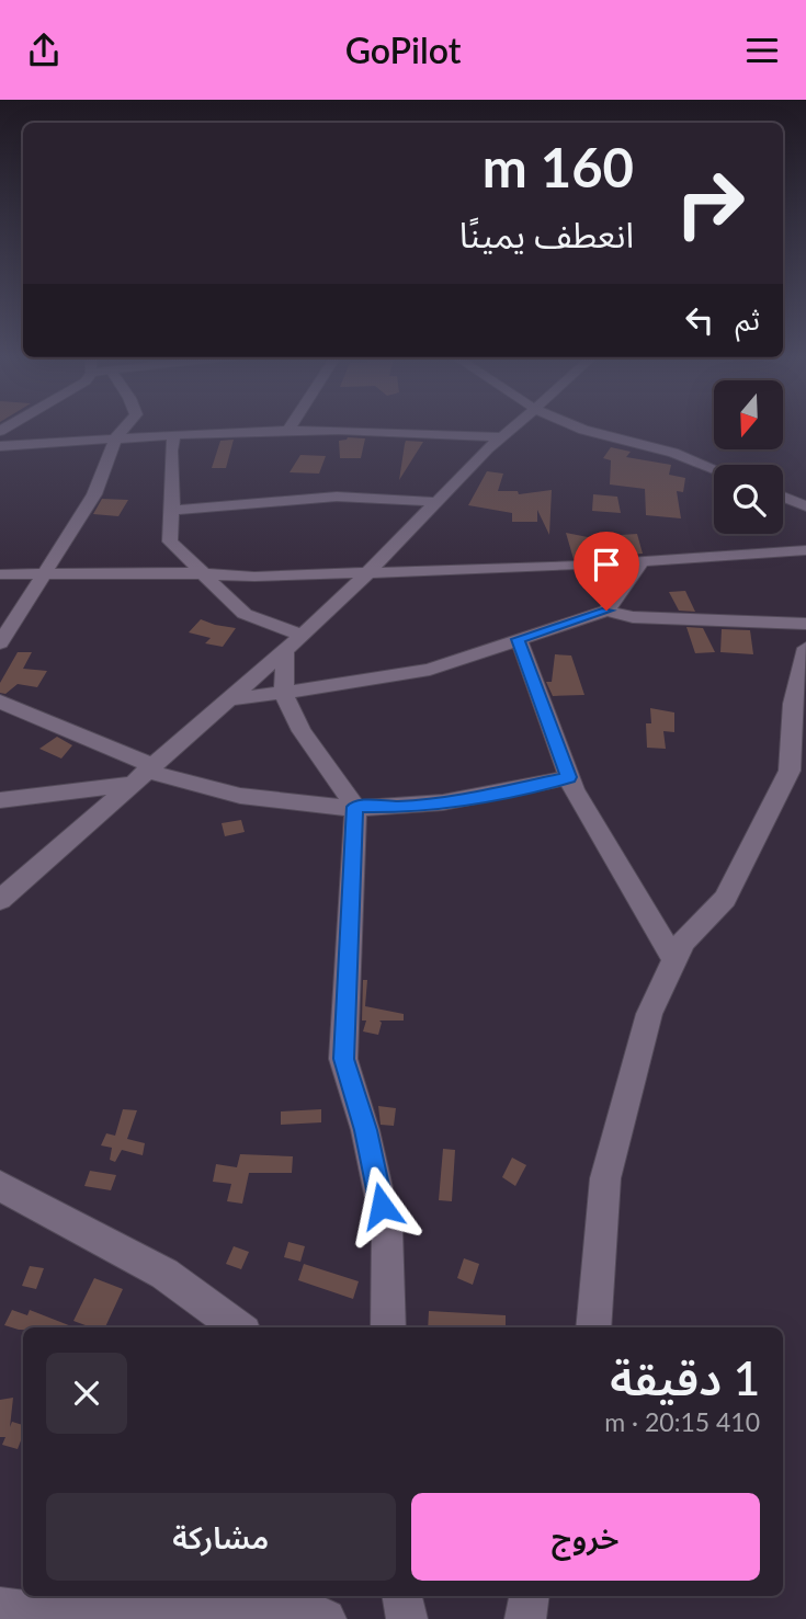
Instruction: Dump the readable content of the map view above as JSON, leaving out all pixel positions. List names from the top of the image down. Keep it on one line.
{"north":"bottom","page":{"header":"GoPilot","turn":["160 m","انعطف يمينًا"],"then":"ثم","heading":["1 دقيقة","410 m · 20:15"],"buttons":["خروج","مشاركة"]}}
